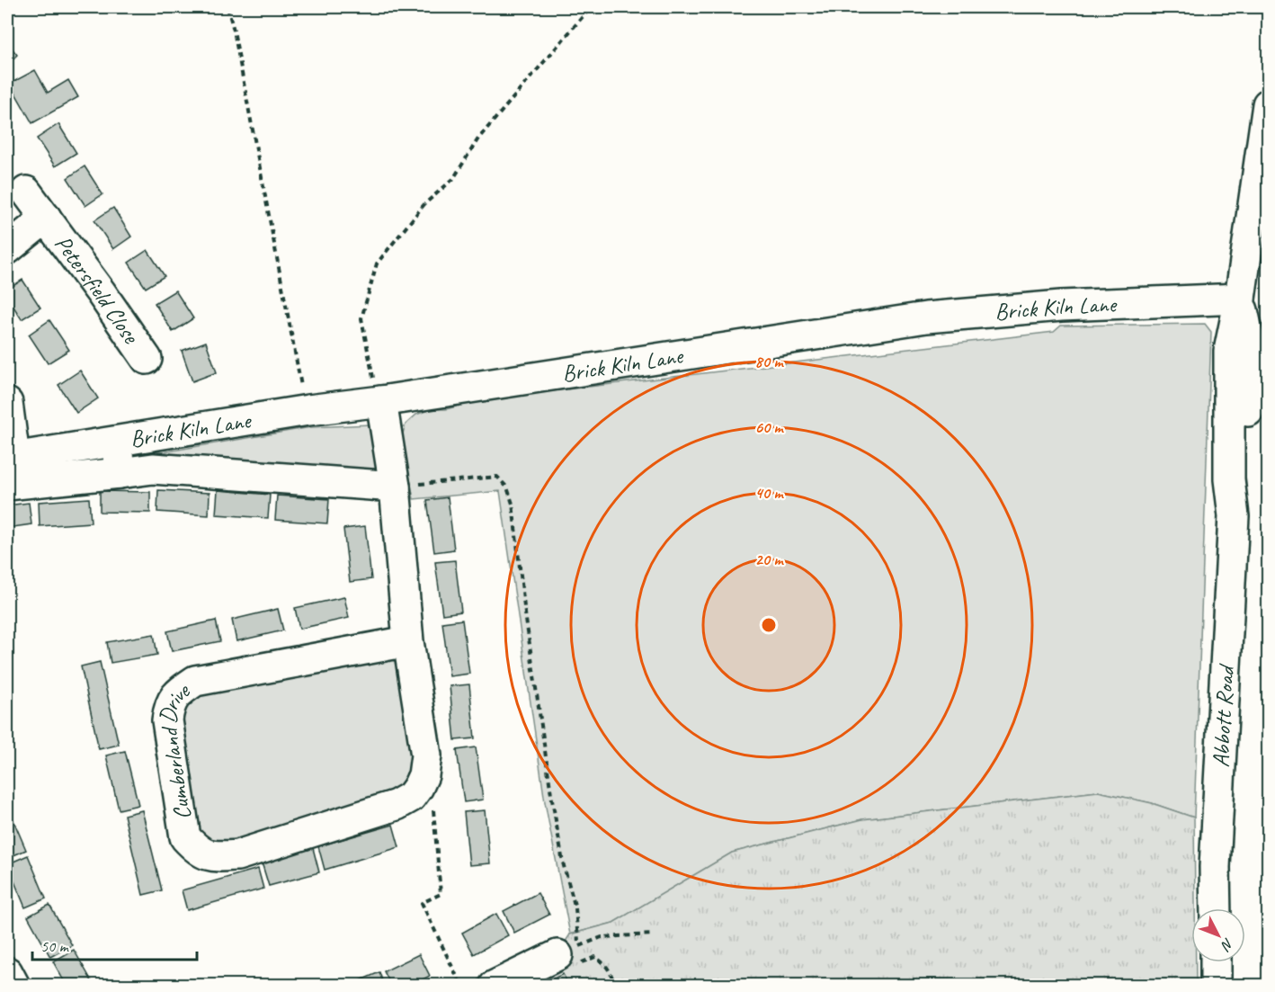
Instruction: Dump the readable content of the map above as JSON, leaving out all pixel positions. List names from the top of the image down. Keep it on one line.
{"streets":{"street":["Petersfield Close","Brick Kiln Lane","Abbott Road","Cumberland Drive"]},"crossings":[["Brick Kiln Lane","Abbott Road"]],"scale_bar":"50 m","north":"bottom right","rings":["80 m","60 m","40 m","20 m"]}
